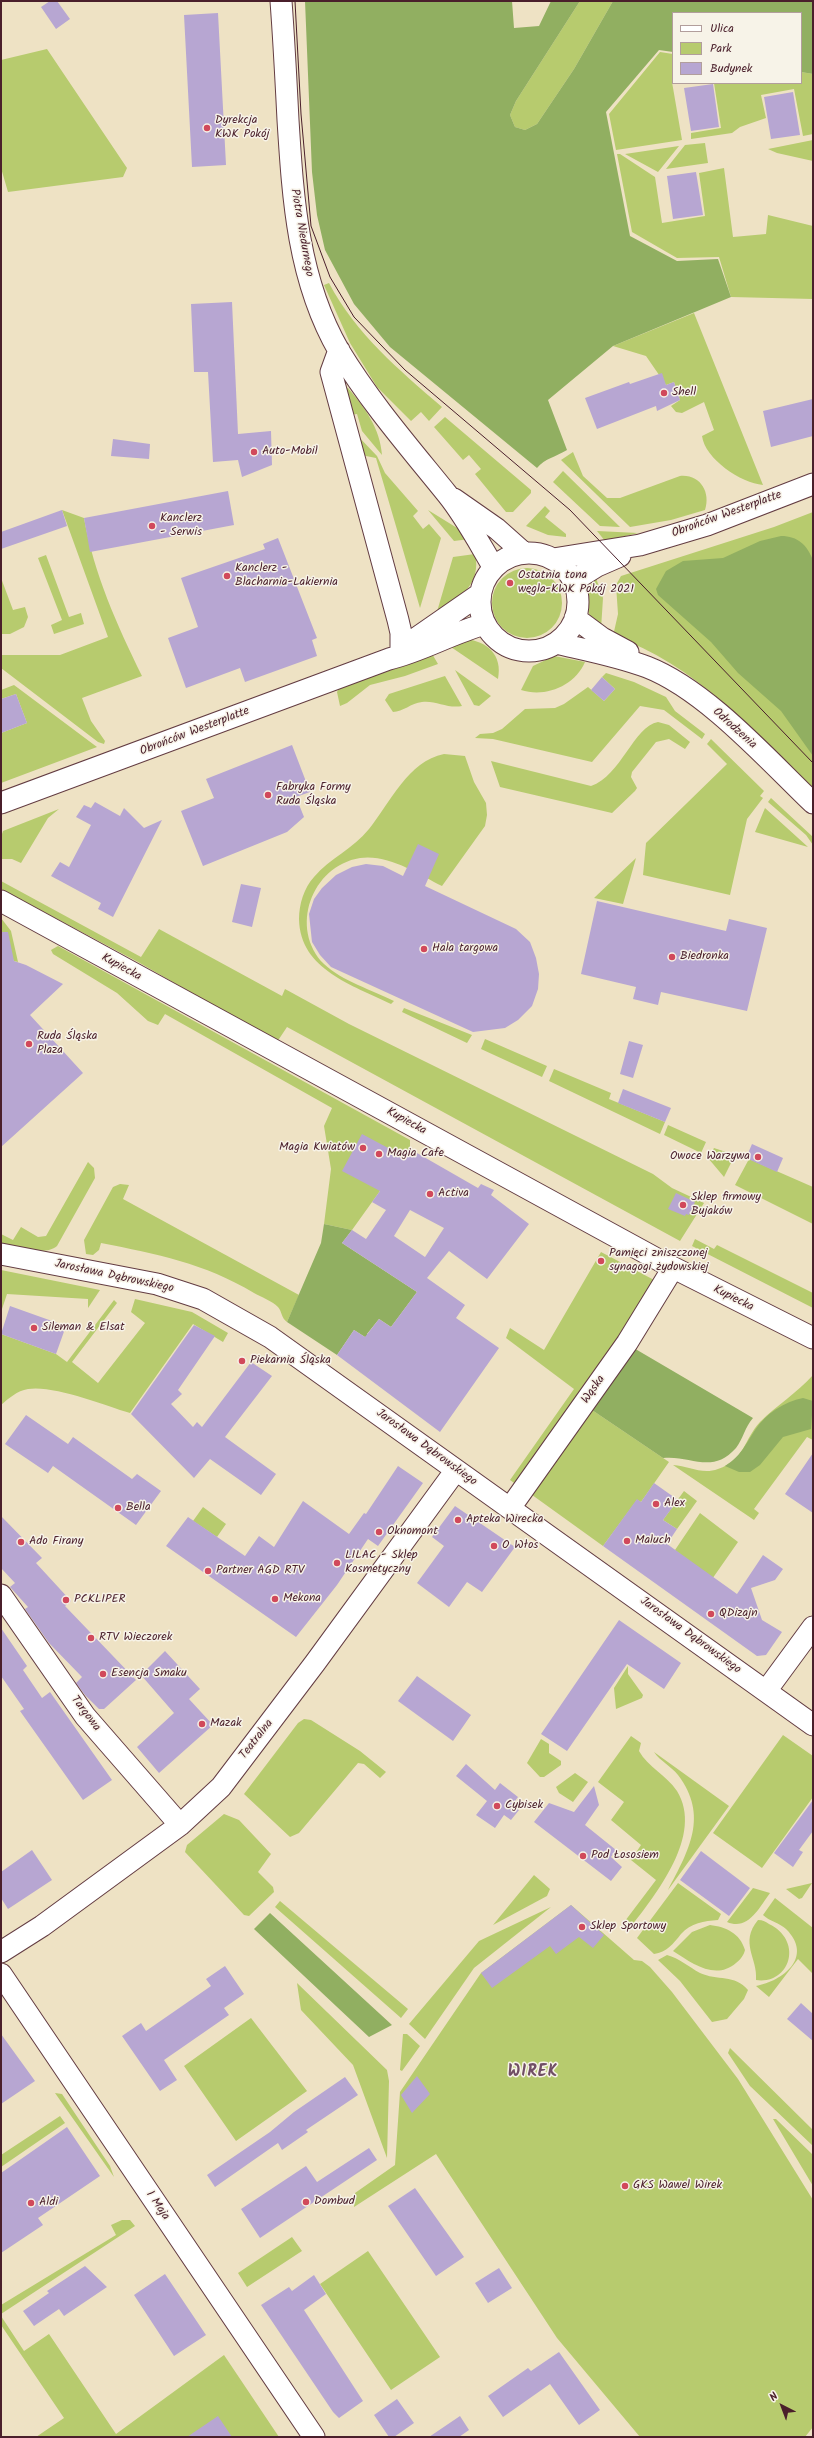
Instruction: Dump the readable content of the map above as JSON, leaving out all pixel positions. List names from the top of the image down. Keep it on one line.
{"streets":{"street":["Piotra Niedurnego","Obrońców Westerplatte","Odrodzenia","Kupiecka","Jarosława Dąbrowskiego","Wąska","Targowa","Teatralna","1 Maja"]},"crossings":[["Piotra Niedurnego","Obrońców Westerplatte"],["Piotra Niedurnego","Odrodzenia"],["Obrońców Westerplatte","Odrodzenia"],["Kupiecka","Wąska"],["Jarosława Dąbrowskiego","Wąska"],["Jarosława Dąbrowskiego","Teatralna"],["Targowa","Teatralna"]],"districts":["WIREK"],"places":["Dyrekcja KWK Pokój","Shell","Auto-Mobil","Kanclerz - Serwis","Kanclerz - Blacharnia-Lakiernia","Ostatnia tona węgla-KWK Pokój 2021","Fabryka Formy Ruda Śląska","Hala targowa","Biedronka","Ruda Śląska Plaza","Magia Kwiatów","Magia Cafe","Owoce Warzywa","Activa","Sklep firmowy Bujaków","Pamięci zniszczonej synagogi żydowskiej","Sileman & Elsat","Piekarnia Śląska","Alex","Bella","Apteka Wirecka","Oknomont","Maluch","Ado Firany","O Włos","LILAC - Sklep Kosmetyczny","Partner AGD RTV","Mekona","PCKLIPER","QDizajn","RTV Wieczorek","Esencja Smaku","Mazak","Cybisek","Pod Łososiem","Sklep Sportowy","GKS Wawel Wirek","Dombud","Aldi"],"legend":["Ulica","Park","Budynek"],"north":"top left"}
